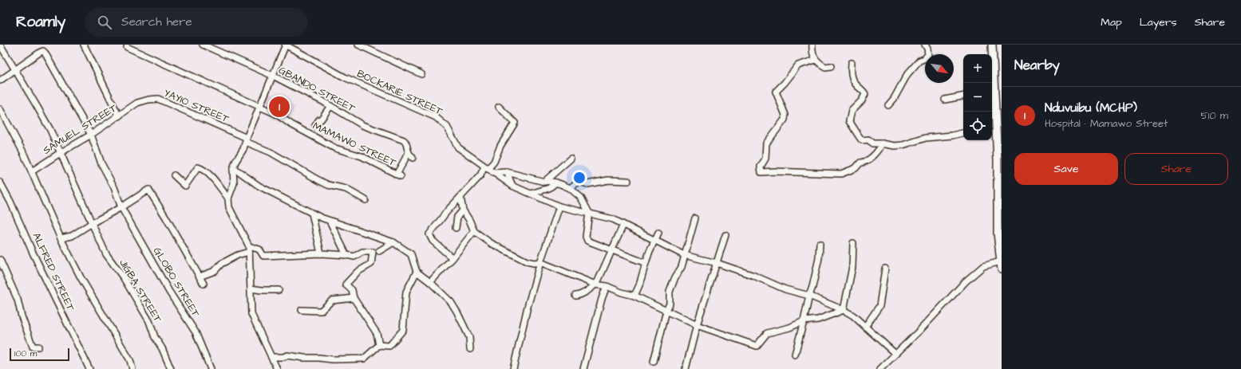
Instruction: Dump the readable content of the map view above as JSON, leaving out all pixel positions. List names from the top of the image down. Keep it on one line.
{"streets":{"street":["GBANDO STREET","BOCKARIE STREET","YAYIO STREET","SAMUEL STREET","MAMAWO STREET","ALFRED STREET","GLOBO STREET","JIGBA STREET"]},"crossings":[["GBANDO STREET","MAMAWO STREET"],["YAYIO STREET","SAMUEL STREET"],["SAMUEL STREET","GLOBO STREET"],["SAMUEL STREET","JIGBA STREET"]],"scale_bar":"100 m","north":"bottom right","page":{"header":"Roamly","search":"Search here","nav":["Map","Layers","Share"],"heading":"Nearby","map_buttons":["+","−"],"list":[{"mark":"1","name":"Nduvuibu (MCHP)","note":"Hospital · Mamawo Street","value":"510 m"}],"pins":"1","buttons":["Save","Share"],"scale":"100 m"}}
